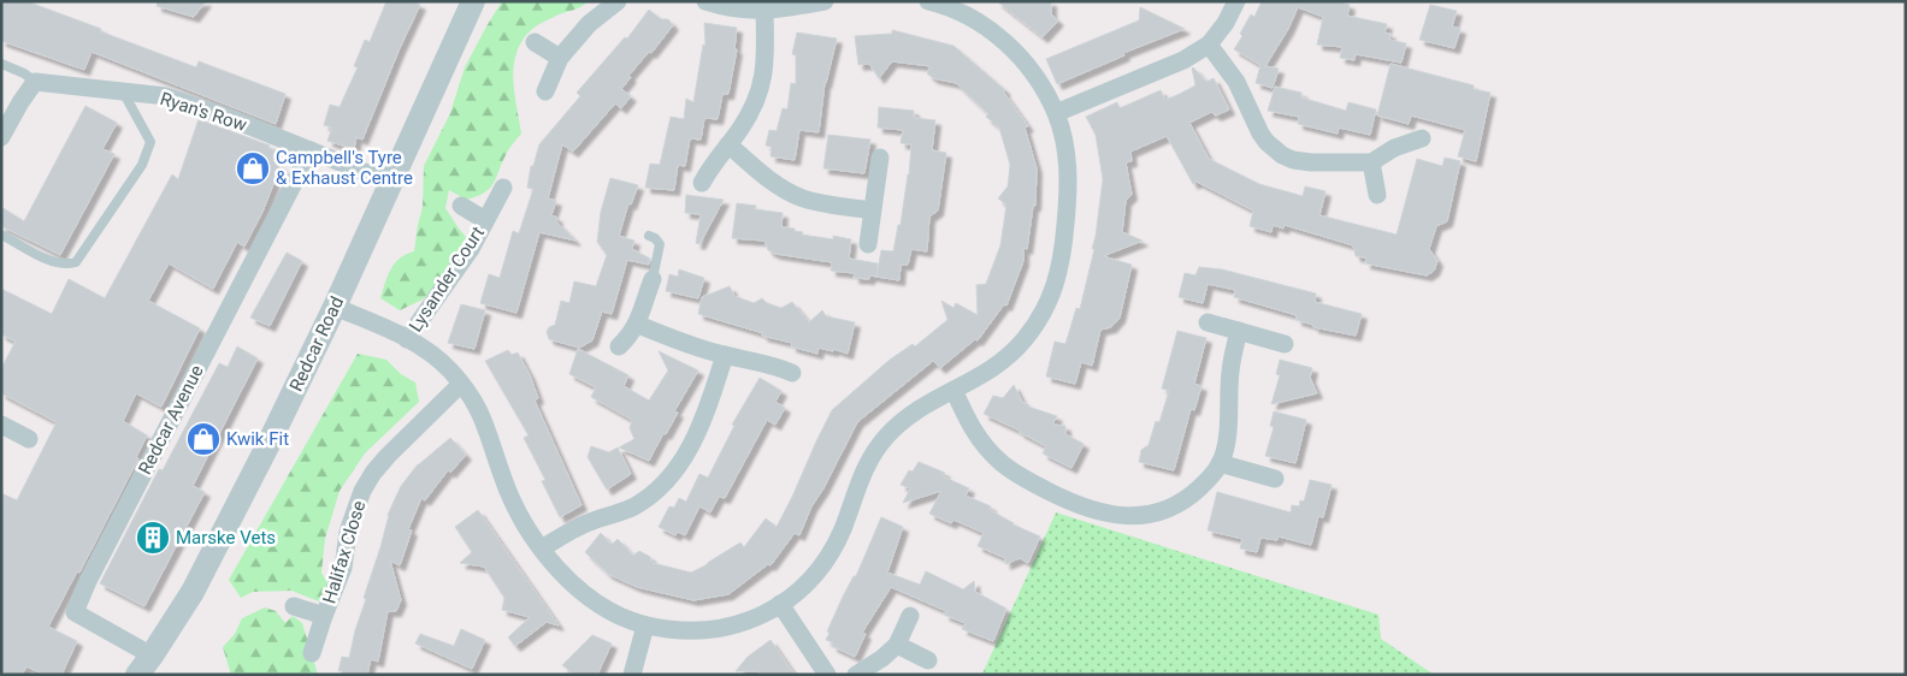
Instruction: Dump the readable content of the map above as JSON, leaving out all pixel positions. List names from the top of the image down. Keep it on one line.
{"streets":{"street":["Ryan's Row","Lysander Court","Redcar Road","Redcar Avenue","Halifax Close"]},"crossings":[["Ryan's Row","Redcar Road"],["Ryan's Row","Redcar Avenue"],["Redcar Road","Redcar Avenue"]],"places":{"shop":["Campbell's Tyre & Exhaust Centre","Kwik Fit"],"building":["Marske Vets"]}}
